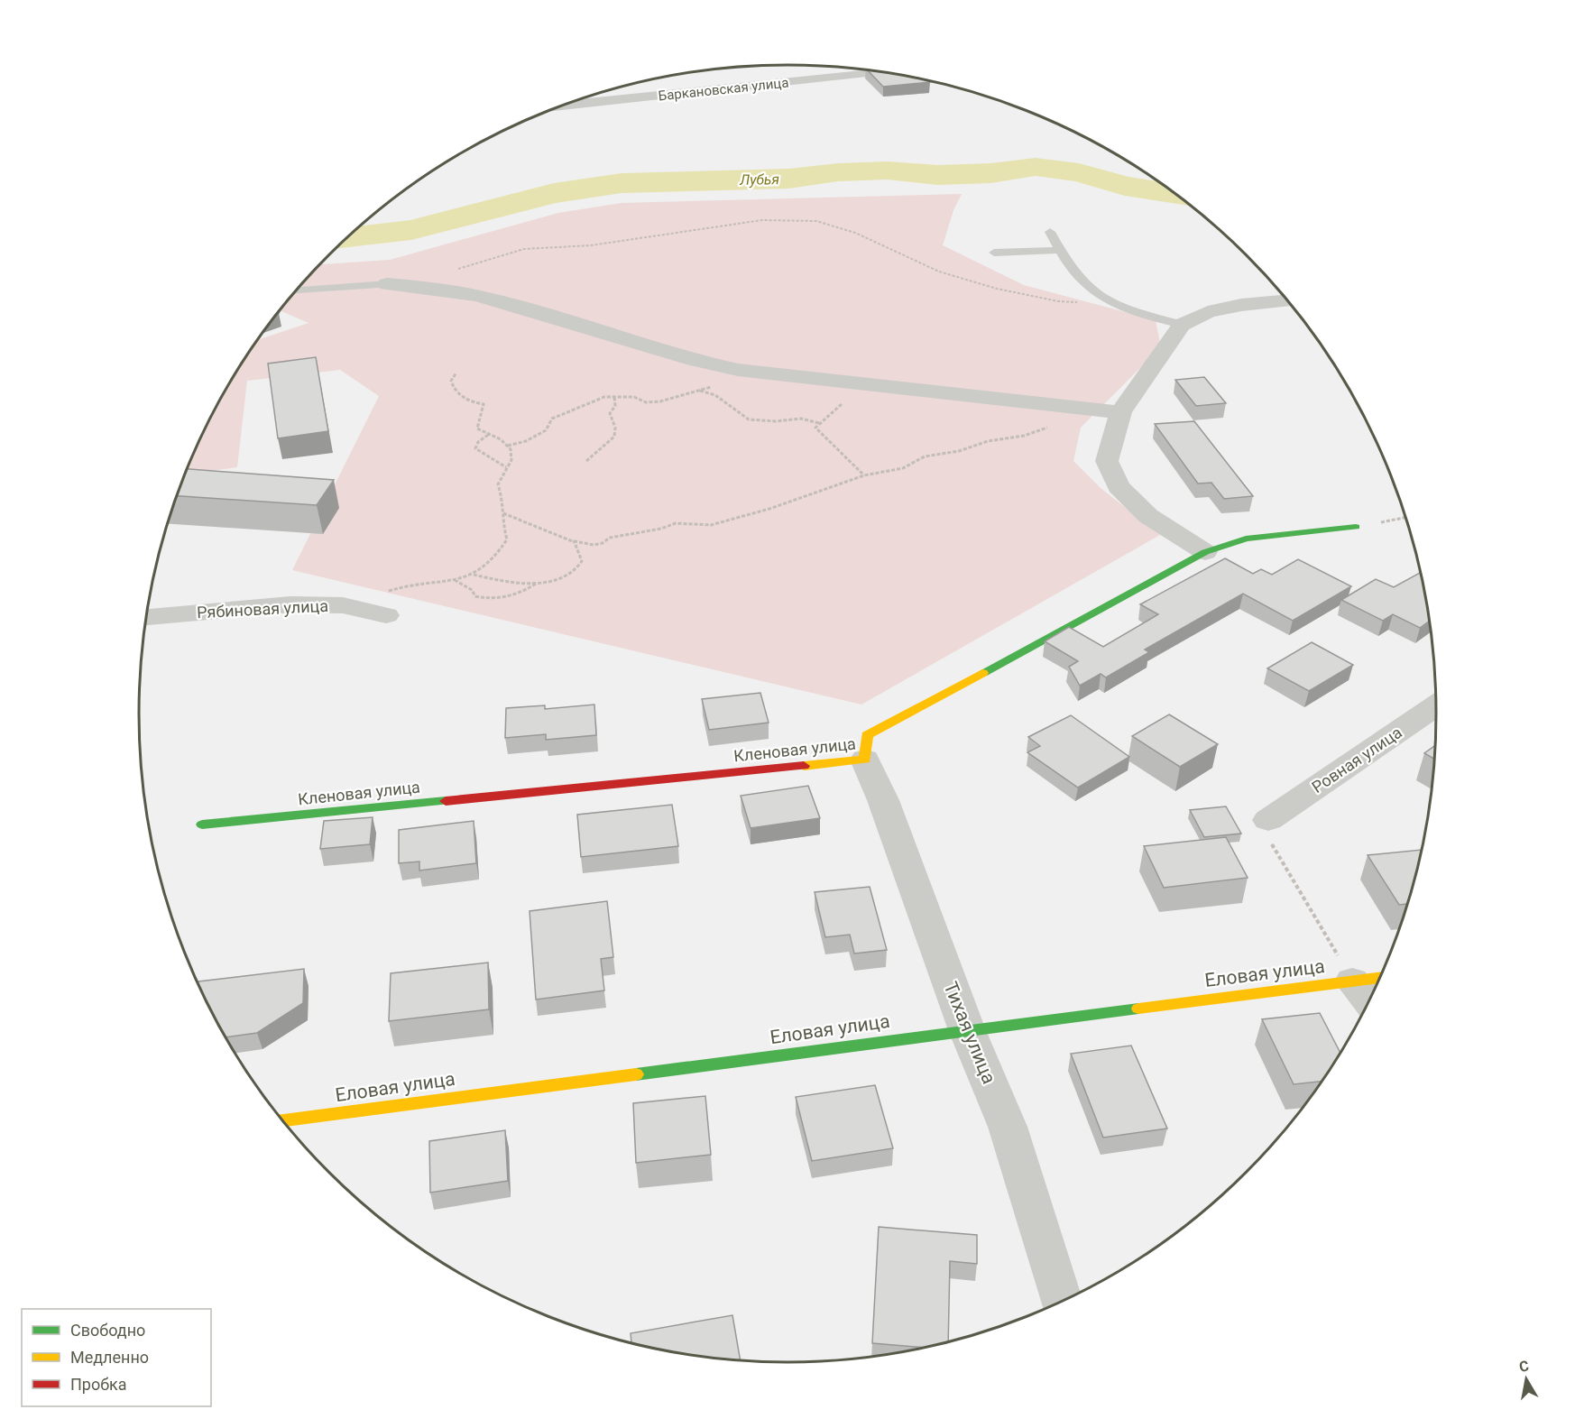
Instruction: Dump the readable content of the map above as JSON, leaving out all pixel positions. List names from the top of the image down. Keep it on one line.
{"streets":{"street":["Баркановская улица","Рябиновая улица","Кленовая улица","Ровная улица","Еловая улица","Тихая улица"]},"crossings":[["Кленовая улица","Тихая улица"],["Еловая улица","Тихая улица"]],"water":["Лубья"],"legend":["Свободно","Медленно","Пробка"],"north":"top"}
